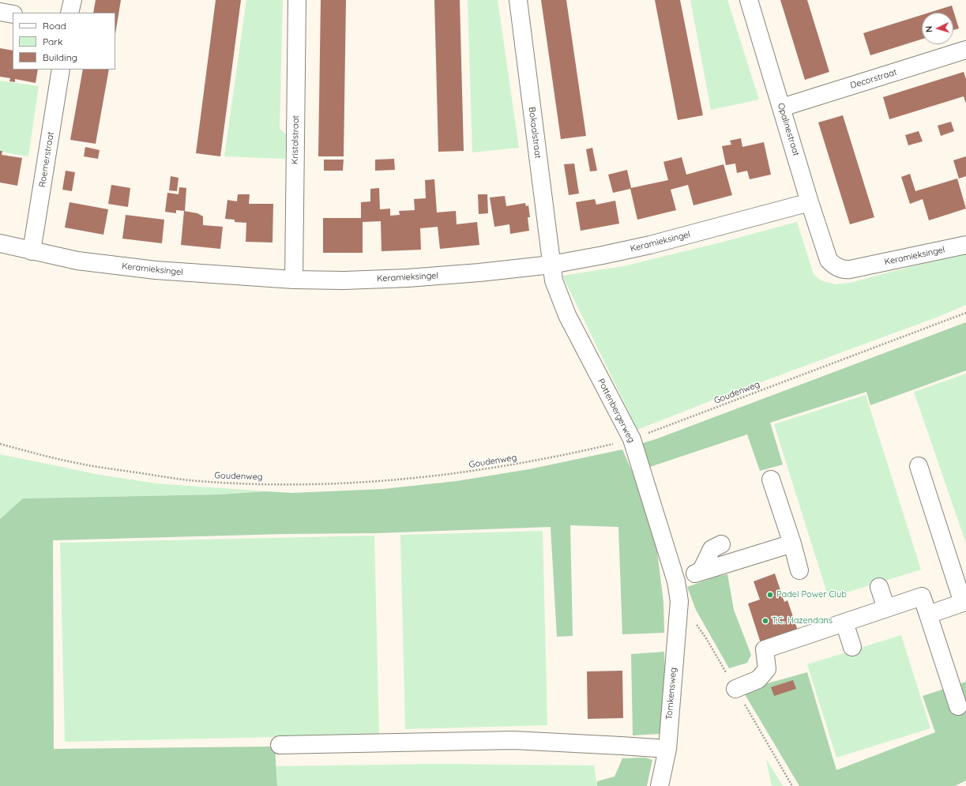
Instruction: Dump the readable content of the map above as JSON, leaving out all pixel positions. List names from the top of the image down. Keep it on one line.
{"streets":{"street":["Decorstraat","Opalinestraat","Bokaalstraat","Kristalstraat","Roemerstraat","Keramieksingel","Pottenbergerweg","Tomkensweg"],"path":["Goudenweg"]},"crossings":[["Decorstraat","Opalinestraat"],["Opalinestraat","Keramieksingel"],["Bokaalstraat","Keramieksingel"],["Bokaalstraat","Pottenbergerweg"],["Kristalstraat","Keramieksingel"],["Roemerstraat","Keramieksingel"],["Keramieksingel","Pottenbergerweg"],["Goudenweg","Pottenbergerweg"],["Pottenbergerweg","Tomkensweg"]],"places":["Padel Power Club","T.C. Hazendans"],"legend":["Road","Park","Building"],"north":"left"}
